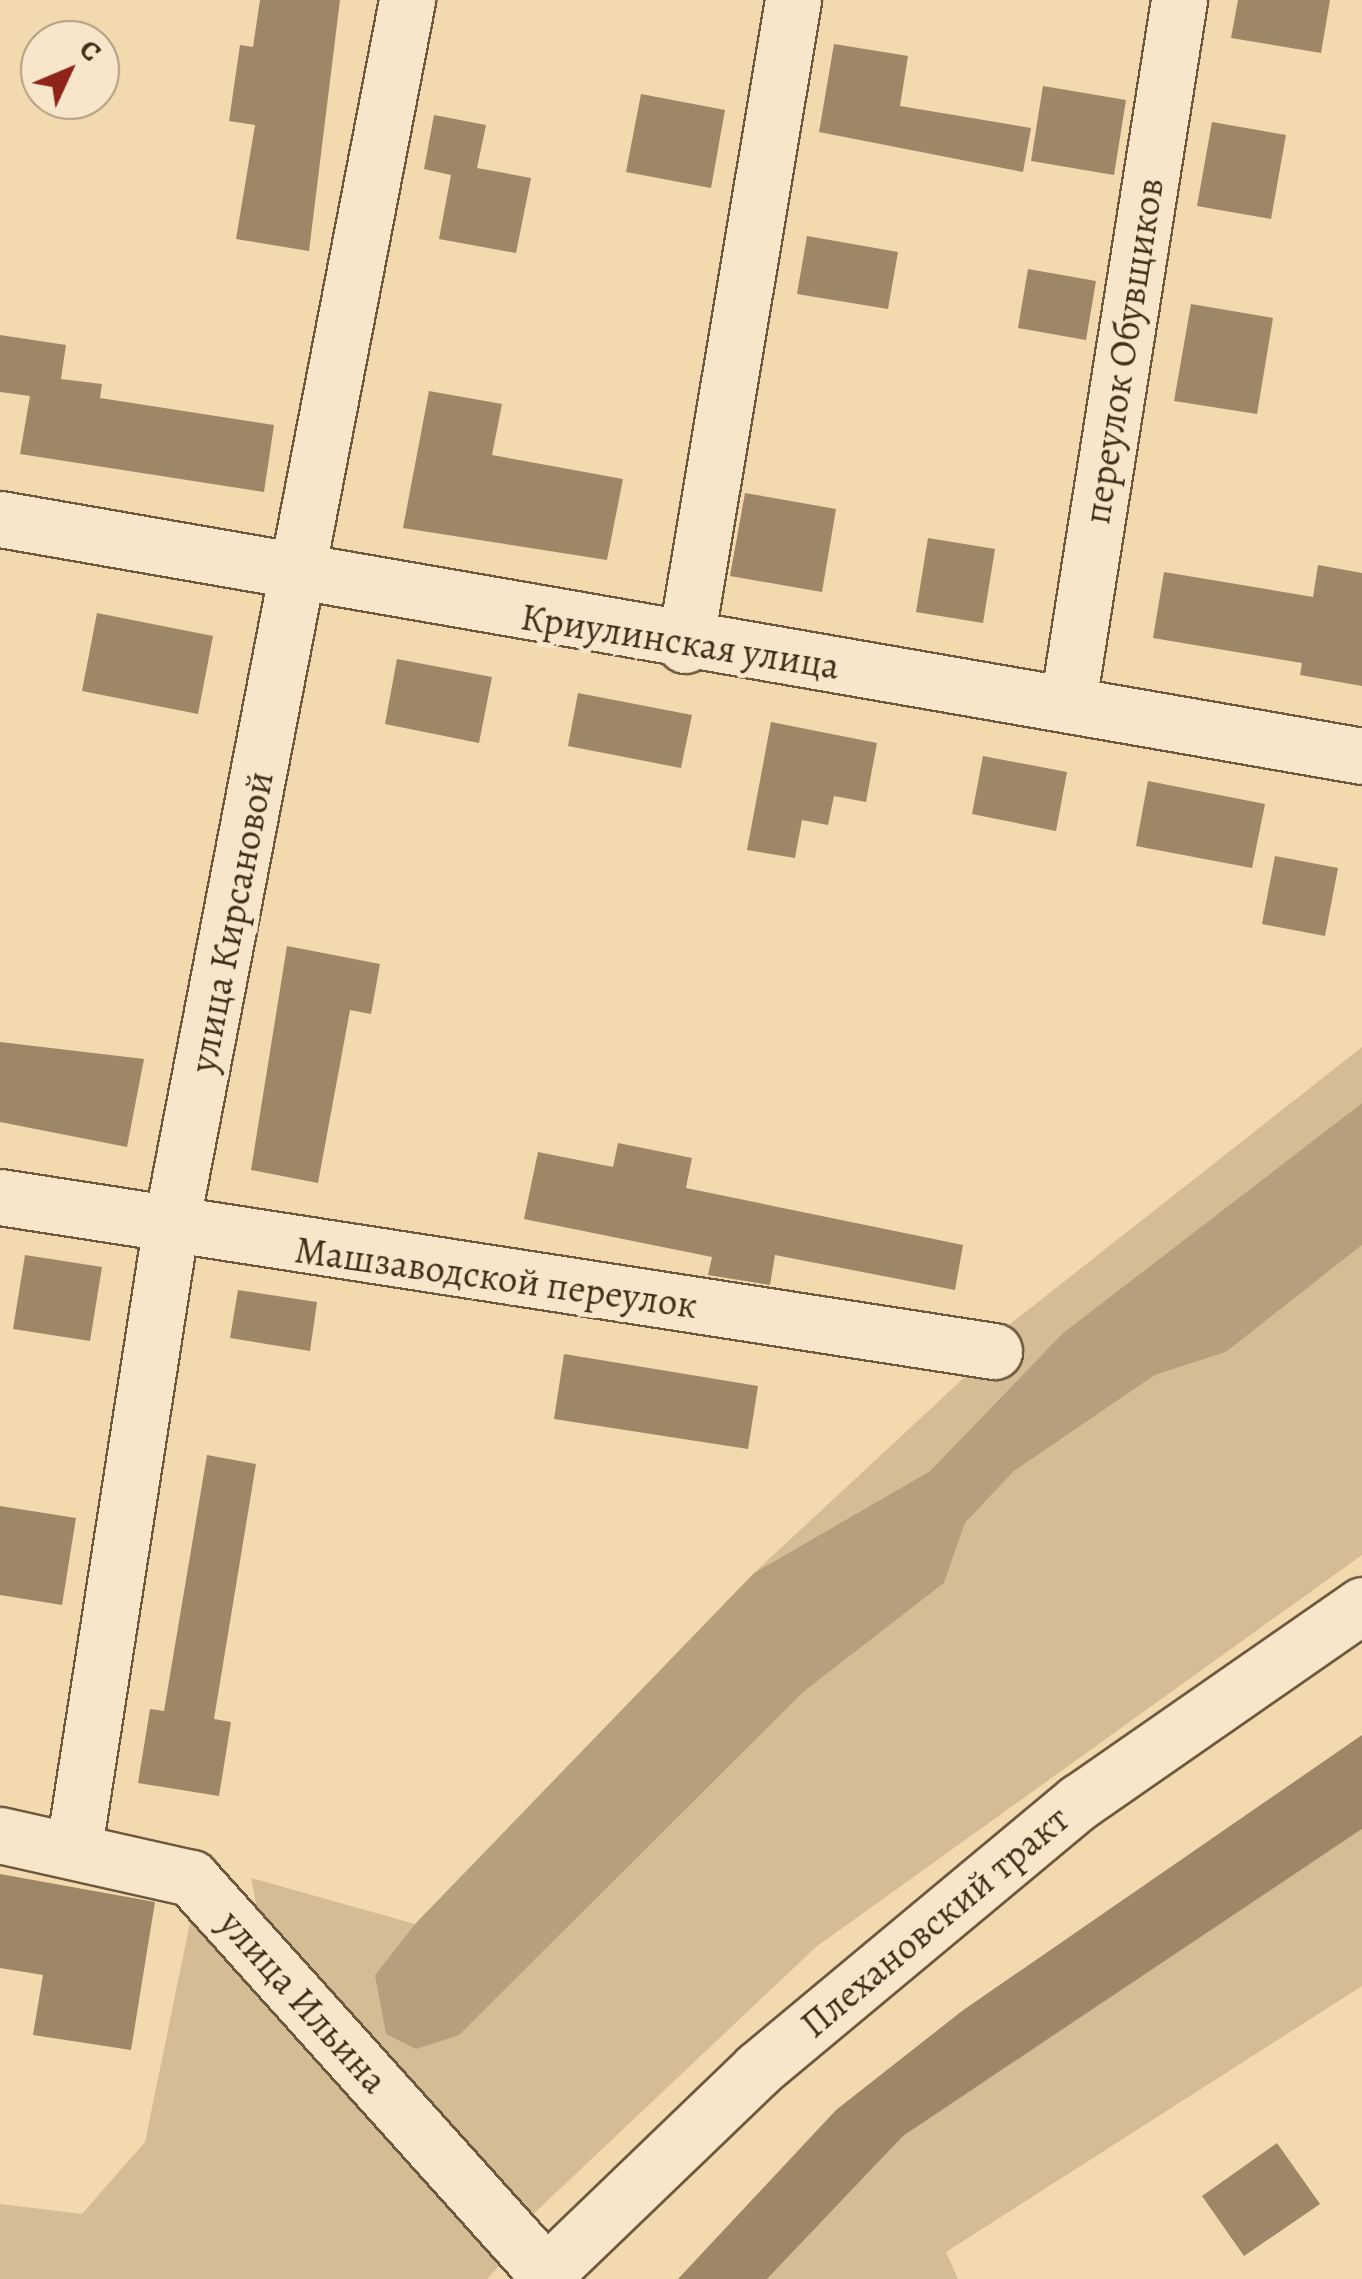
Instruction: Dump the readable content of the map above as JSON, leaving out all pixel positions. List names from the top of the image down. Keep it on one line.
{"streets":{"street":["переулок Обувщиков","Криулинская улица","улица Кирсановой","Машзаводской переулок","Плехановский тракт","улица Ильина"]},"crossings":[["переулок Обувщиков","Криулинская улица"],["Криулинская улица","улица Кирсановой"],["улица Кирсановой","Машзаводской переулок"],["улица Кирсановой","улица Ильина"],["Плехановский тракт","улица Ильина"]],"north":"top right"}
